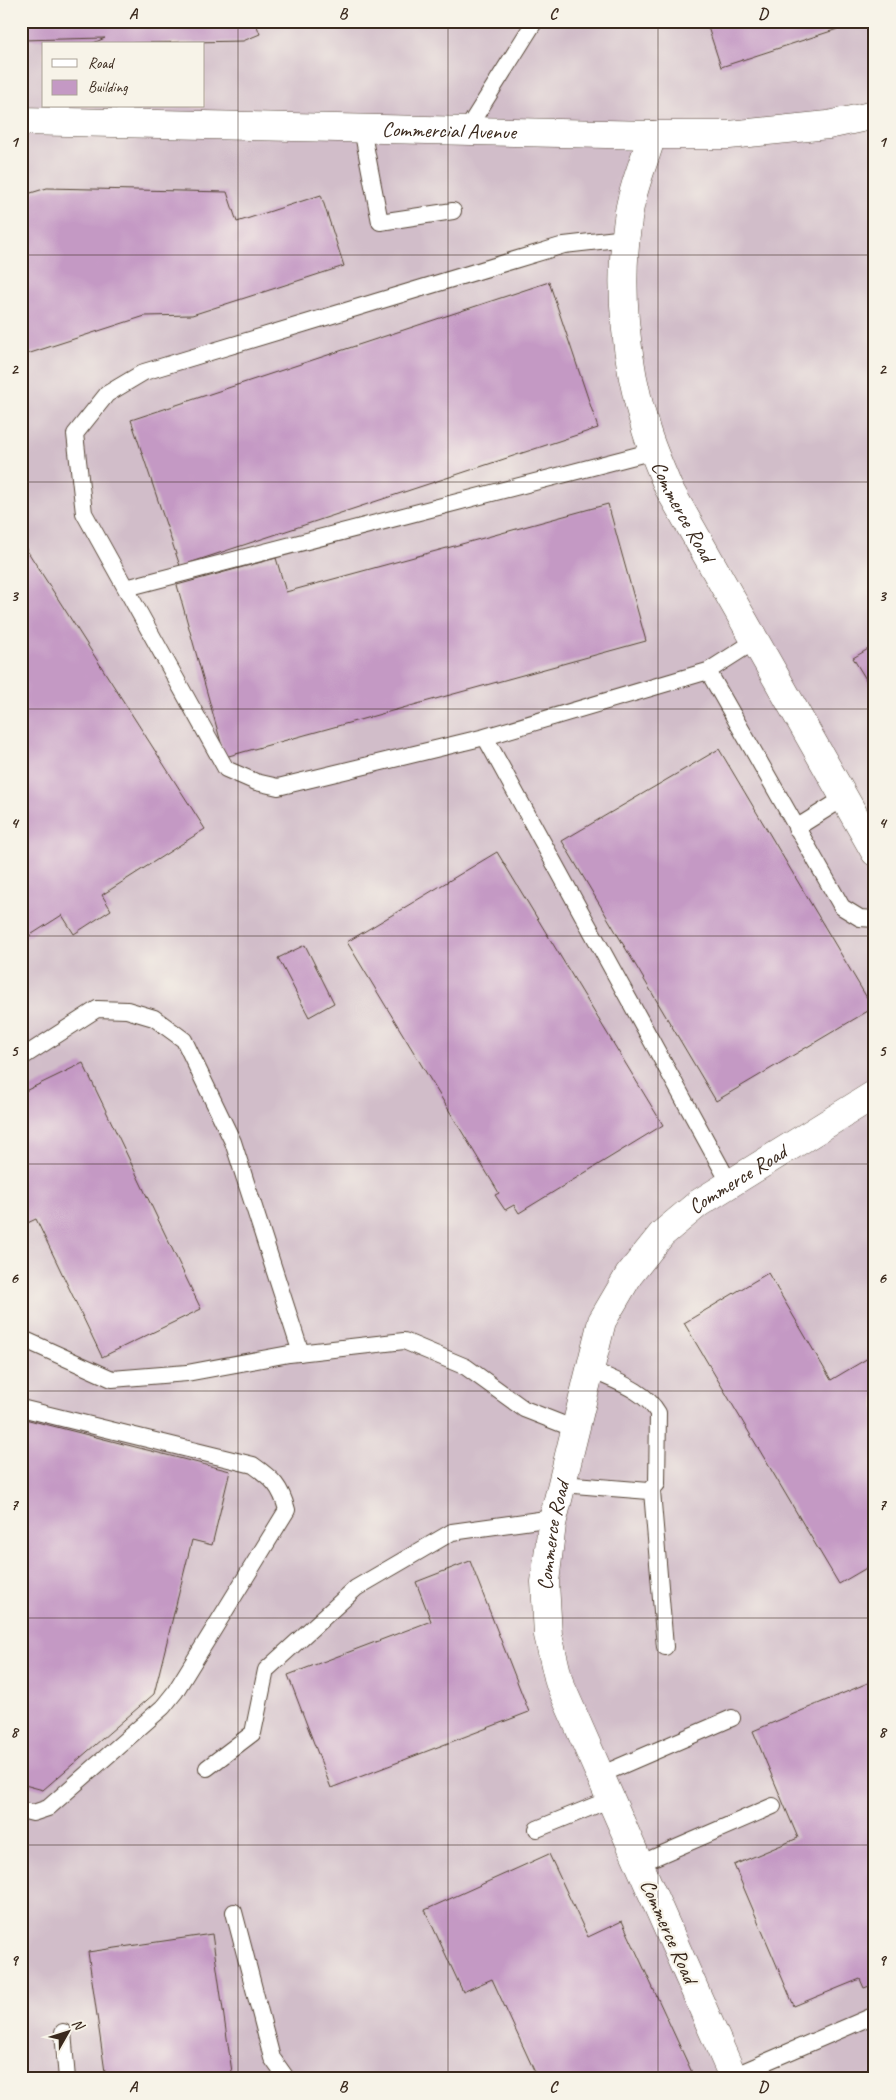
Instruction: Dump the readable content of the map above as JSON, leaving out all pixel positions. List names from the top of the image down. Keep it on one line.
{"streets":{"street":["Commercial Avenue","Commerce Road"]},"crossings":[["Commercial Avenue","Commerce Road"]],"legend":["Road","Building"],"north":"top right","grid":{"columns":["A","B","C","D"],"rows":["1","2","3","4","5","6","7","8","9"]}}
